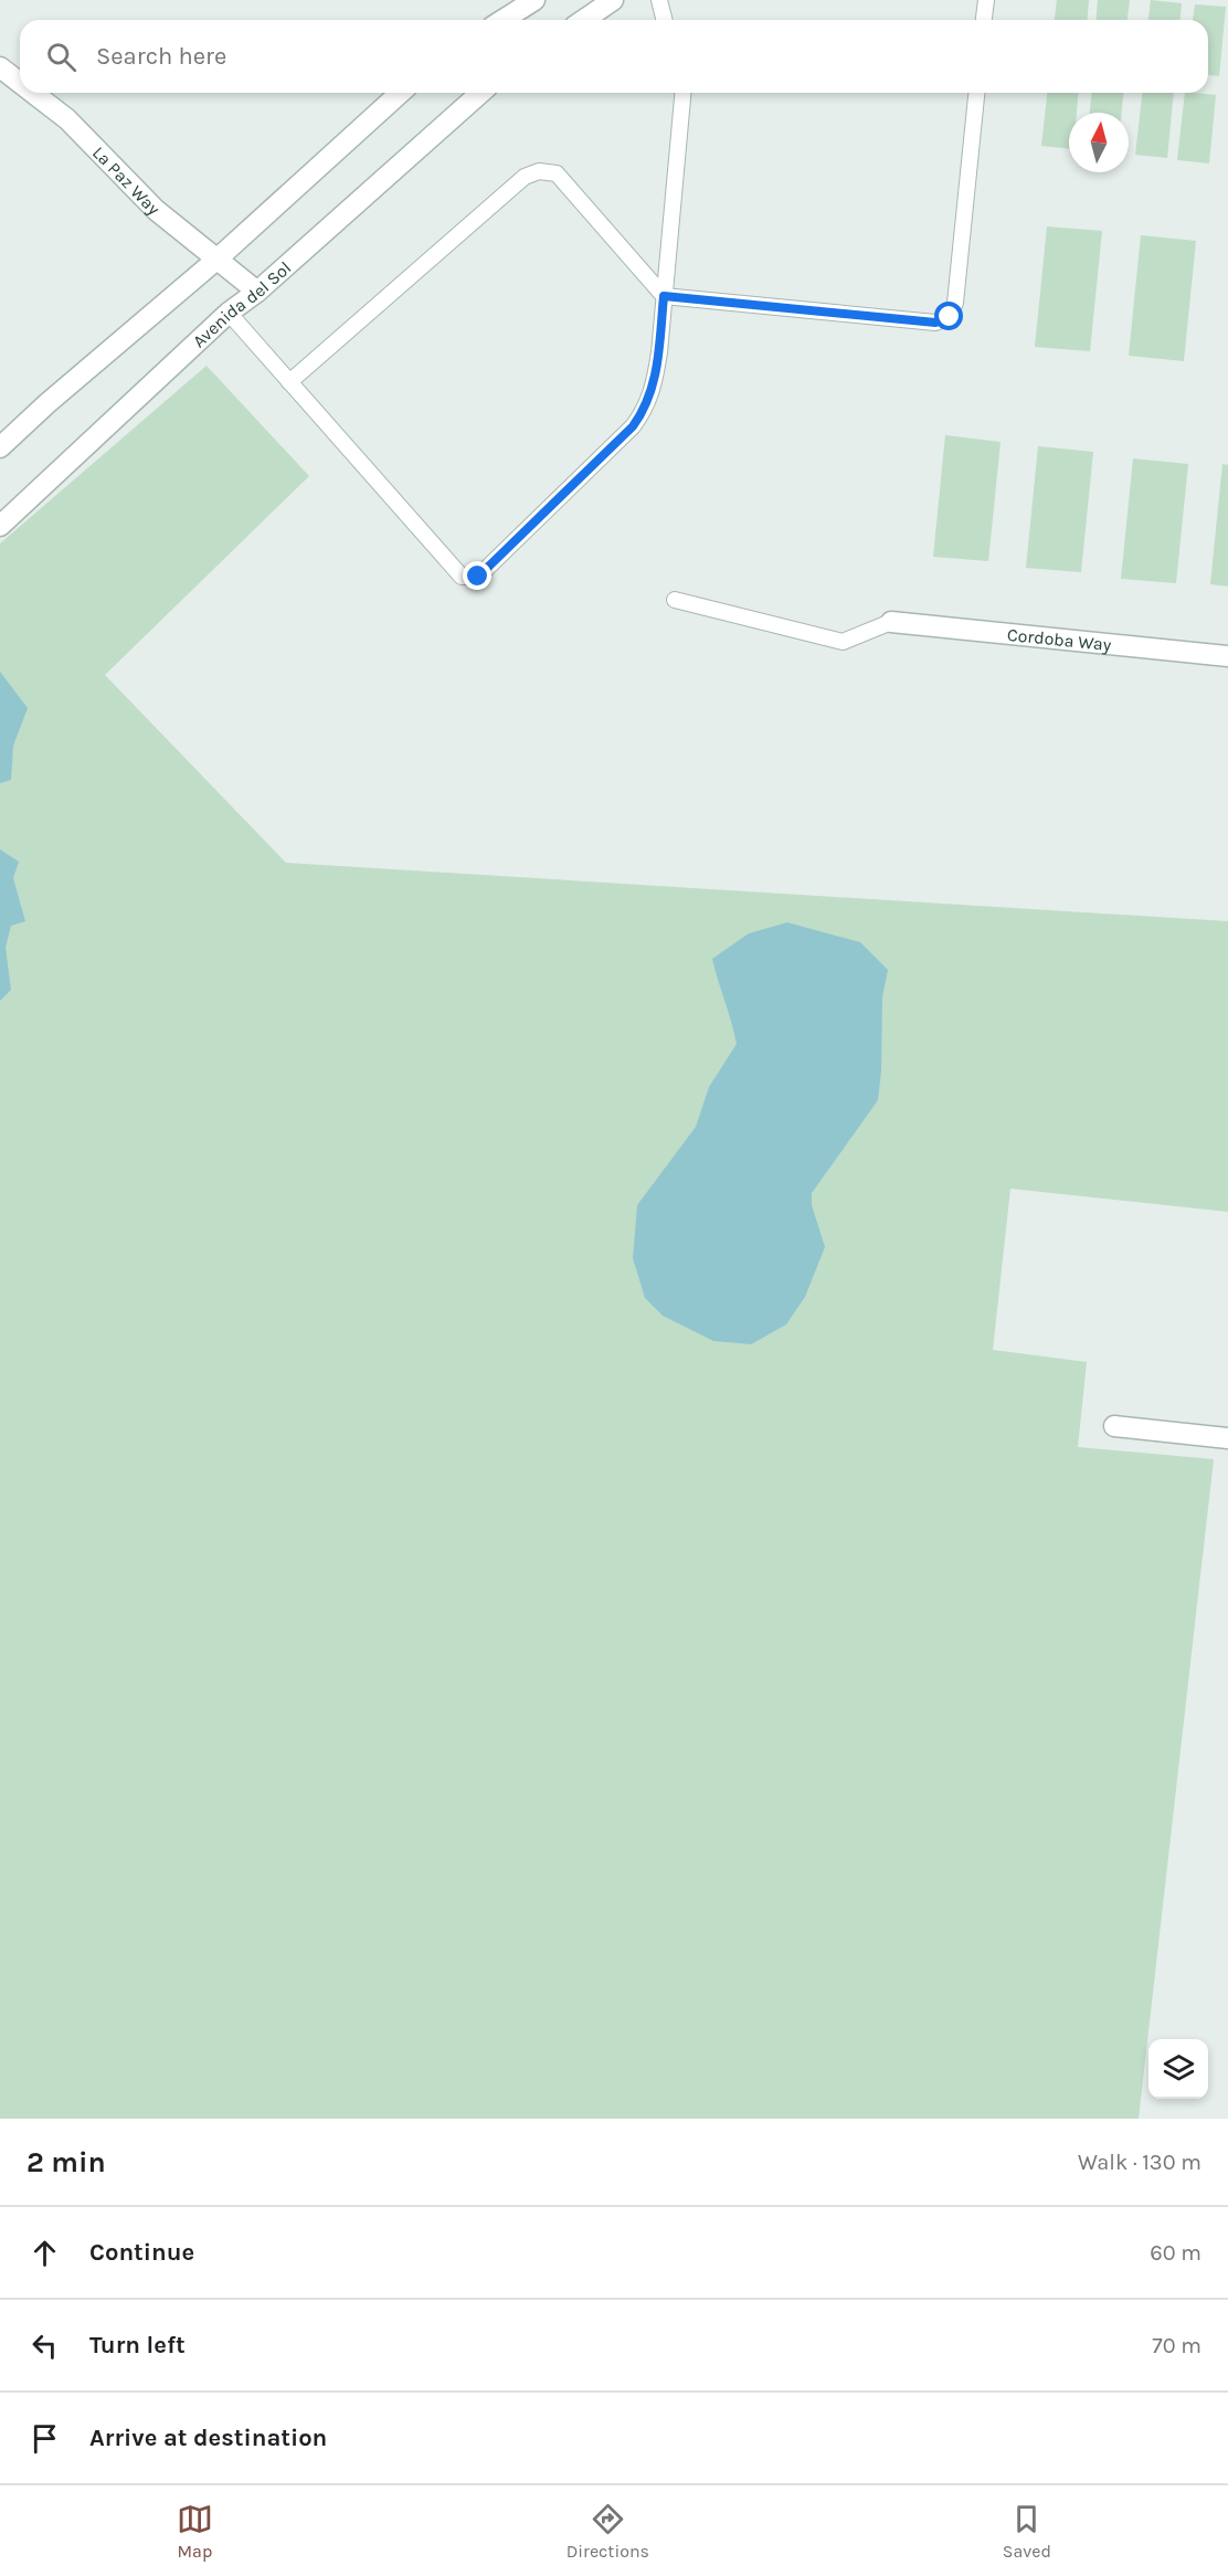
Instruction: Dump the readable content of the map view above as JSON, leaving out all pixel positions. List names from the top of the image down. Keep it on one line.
{"streets":{"street":["La Paz Way","Avenida del Sol","Cordoba Way"]},"crossings":[["La Paz Way","Avenida del Sol"]],"north":"top","page":{"search":"Search here","heading":["2 min","Walk · 130 m"],"list":[["Continue","60 m"],["Turn left","70 m"],"Arrive at destination"],"nav":["Map","Directions","Saved"]}}
